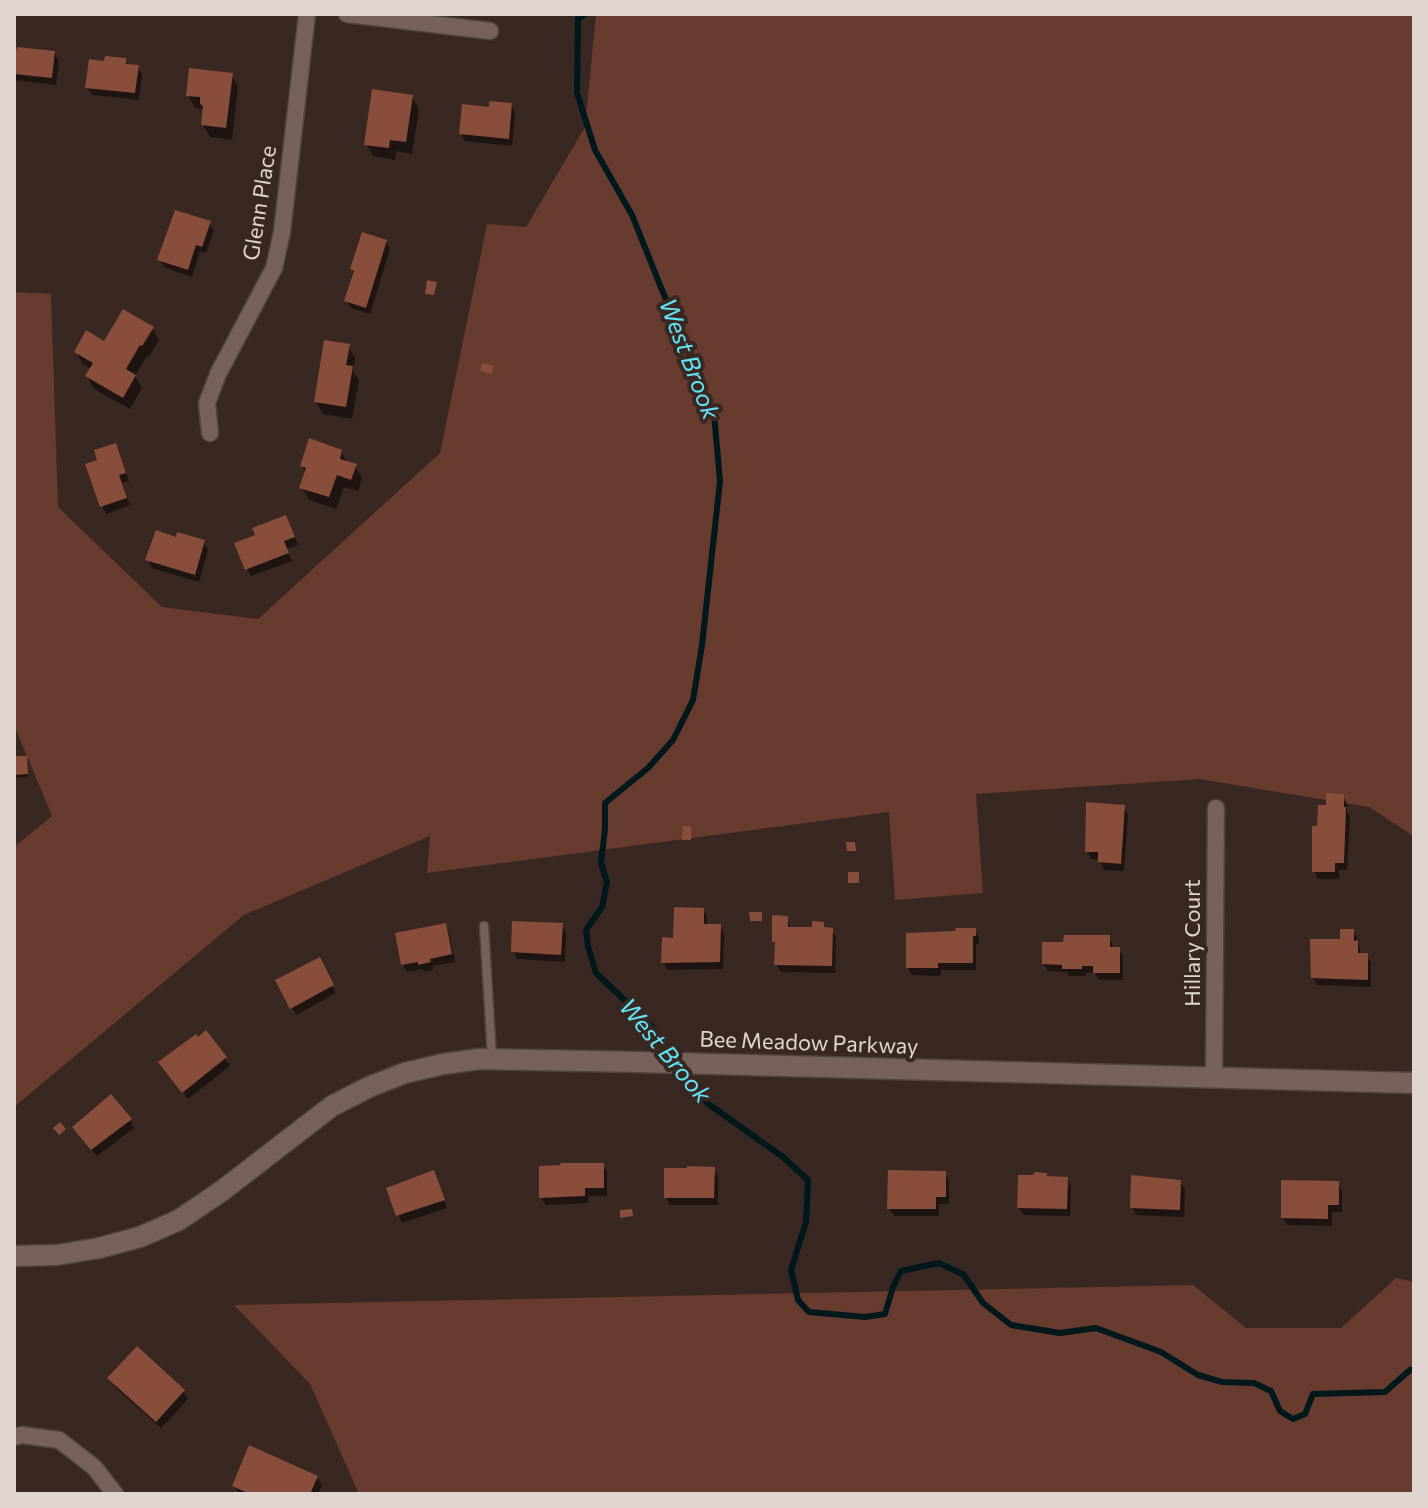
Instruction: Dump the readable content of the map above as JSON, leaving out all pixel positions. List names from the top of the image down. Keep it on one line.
{"streets":{"street":["Glenn Place","Hillary Court","Bee Meadow Parkway"]},"crossings":[["Hillary Court","Bee Meadow Parkway"]],"water":["West Brook"]}
